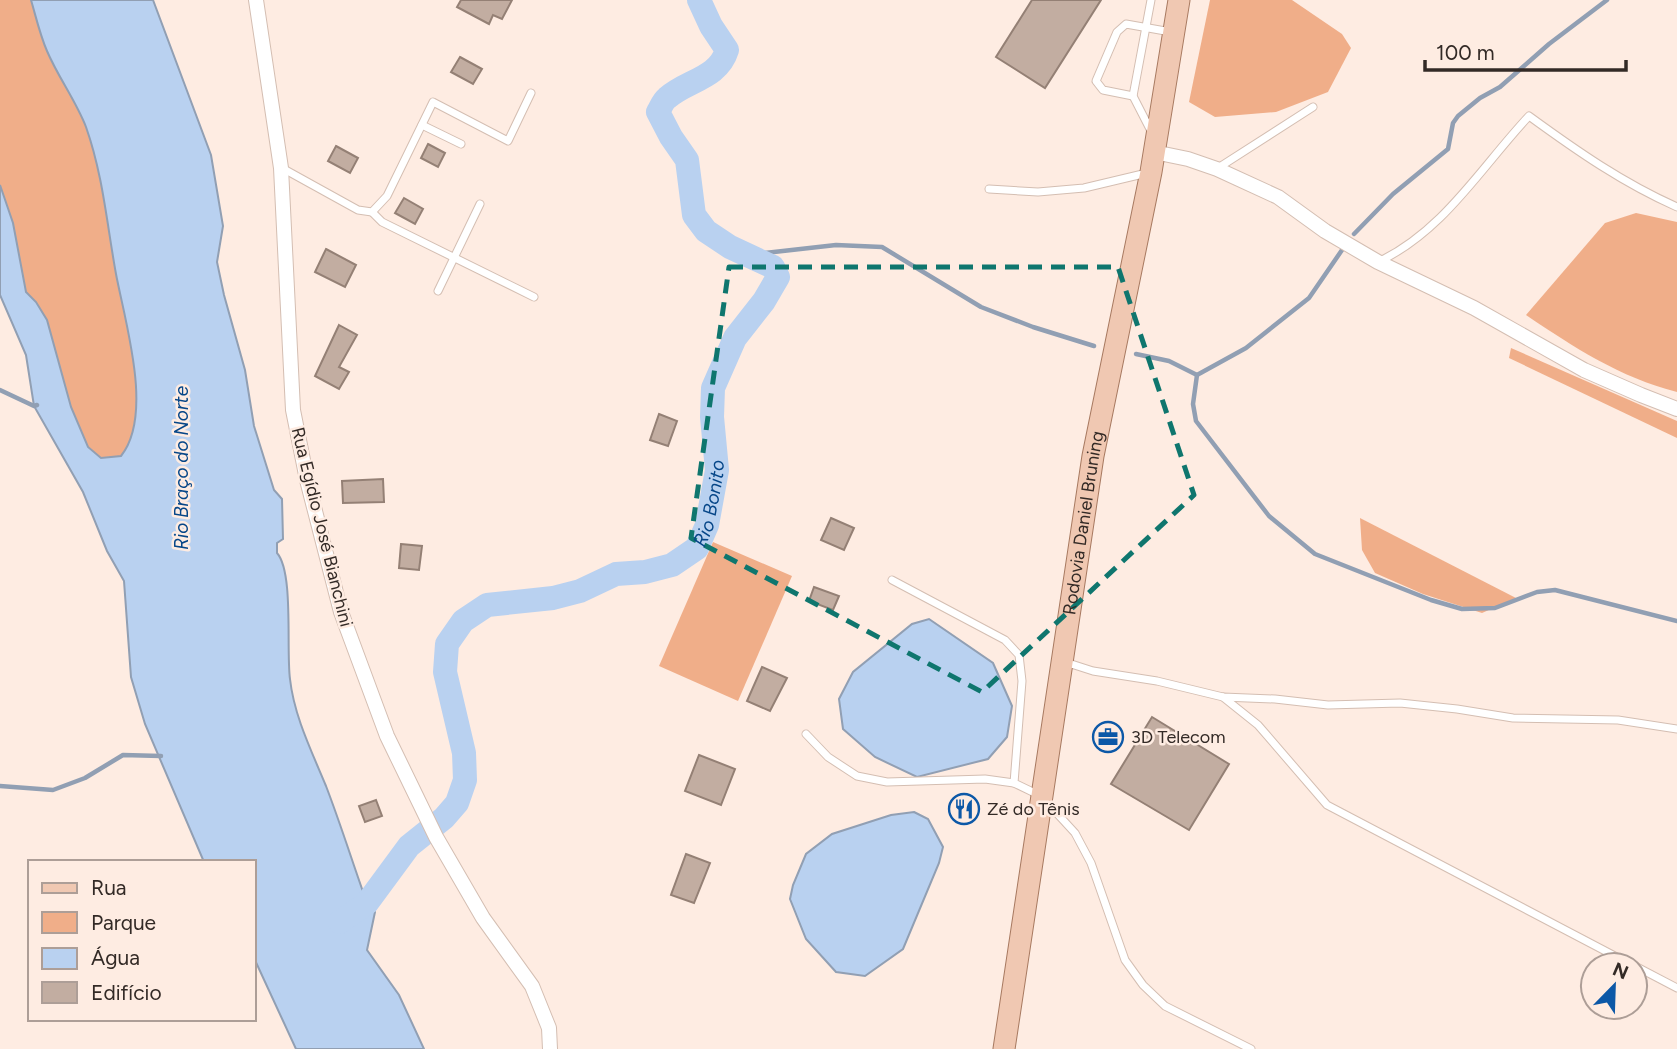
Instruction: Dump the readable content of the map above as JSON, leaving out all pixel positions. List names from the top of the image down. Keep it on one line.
{"streets":{"main road":["Rodovia Daniel Bruning"],"street":["Rua Egídio José Bianchini"]},"water":["Rio Braço do Norte","Rio Bonito"],"places":{"office":["3D Telecom"],"restaurant":["Zé do Tênis"]},"legend":["Rua","Parque","Água","Edifício"],"scale_bar":"100 m","north":"top right"}
